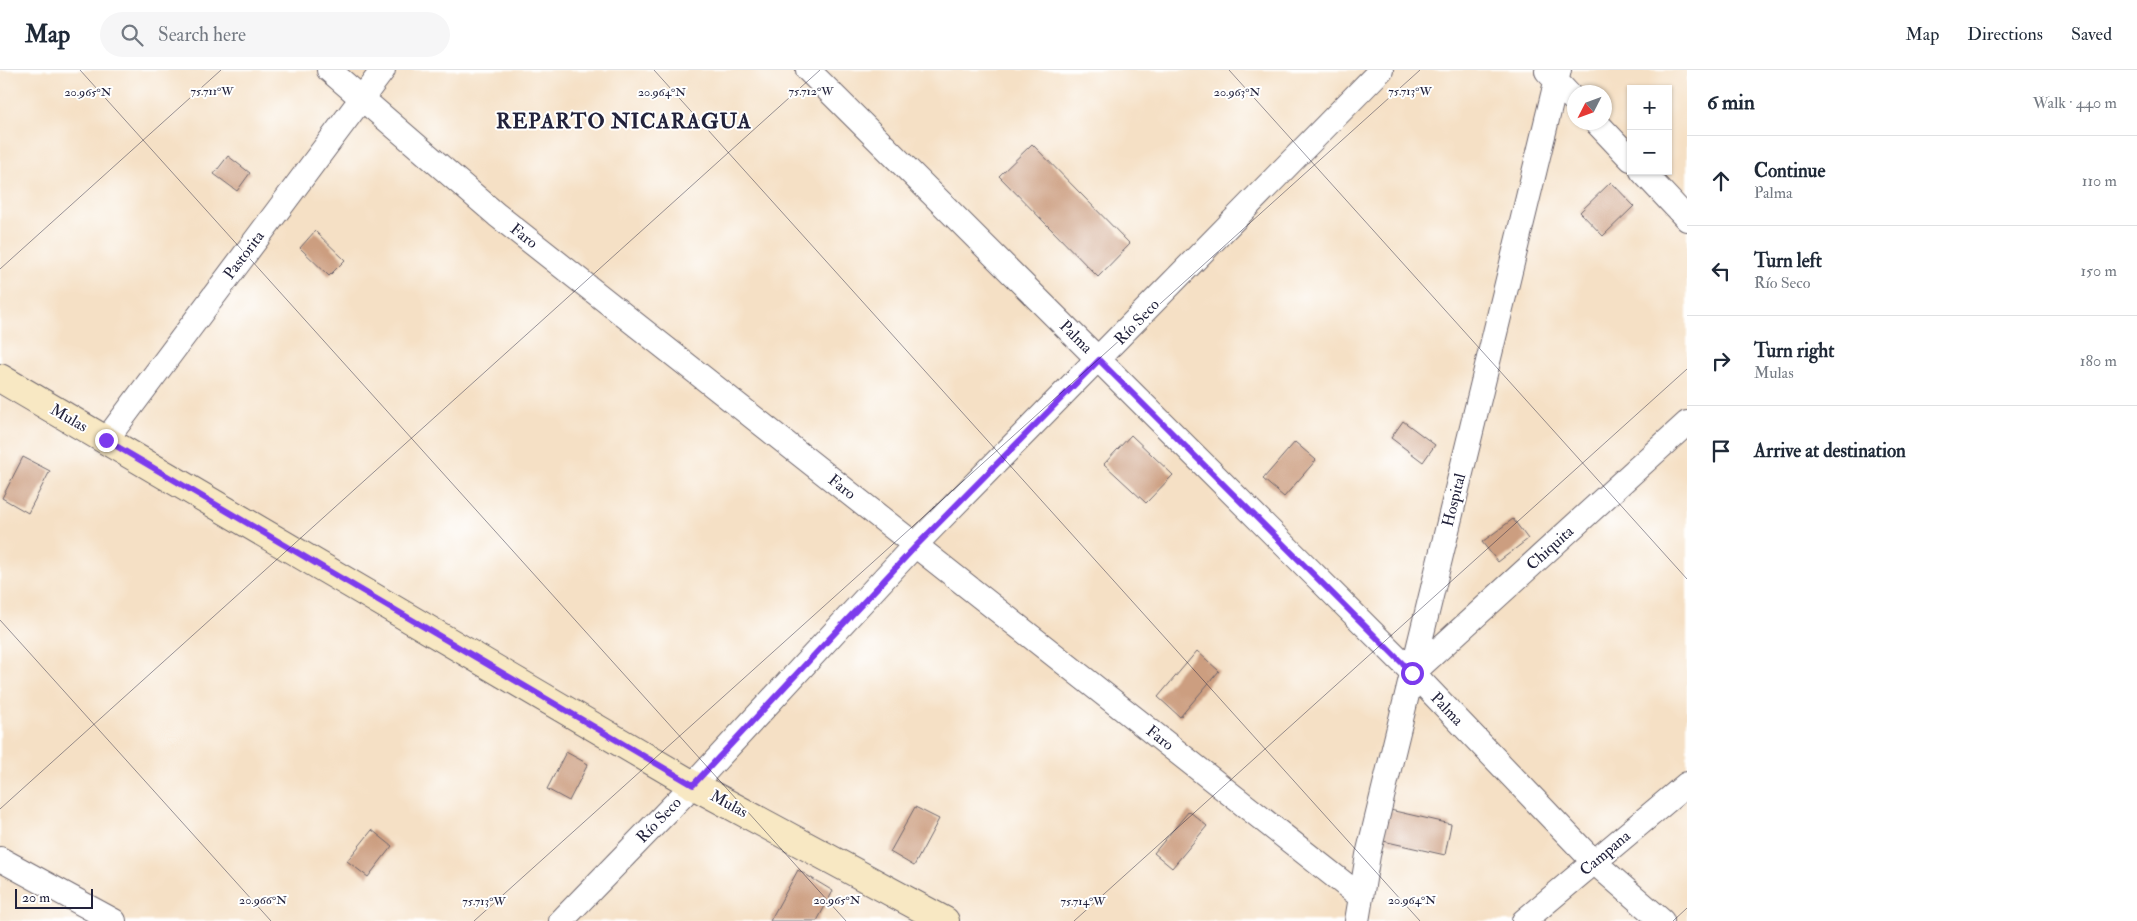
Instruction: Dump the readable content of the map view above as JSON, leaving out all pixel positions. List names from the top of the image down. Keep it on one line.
{"streets":{"street":["Faro","Pastorita","Río Seco","Palma","Mulas","Hospital","Chiquita","Campana"]},"crossings":[["Faro","Pastorita"],["Faro","Río Seco"],["Faro","Hospital"],["Pastorita","Mulas"],["Río Seco","Palma"],["Río Seco","Mulas"],["Palma","Hospital"],["Palma","Chiquita"],["Palma","Campana"],["Hospital","Chiquita"]],"districts":["REPARTO NICARAGUA"],"scale_bar":"20 m","north":"bottom left","page":{"header":"Map","search":"Search here","nav":["Map","Directions","Saved"],"heading":["6 min","Walk · 440 m"],"map_buttons":["+","−"],"list":[["Continue","Palma","110 m"],["Turn left","Río Seco","150 m"],["Turn right","Mulas","180 m"],"Arrive at destination"],"scale":"20 m"},"coordinates":["75.711°W","75.712°W","75.713°W","20.965°N","20.964°N","20.963°N","20.966°N","75.714°W"]}
